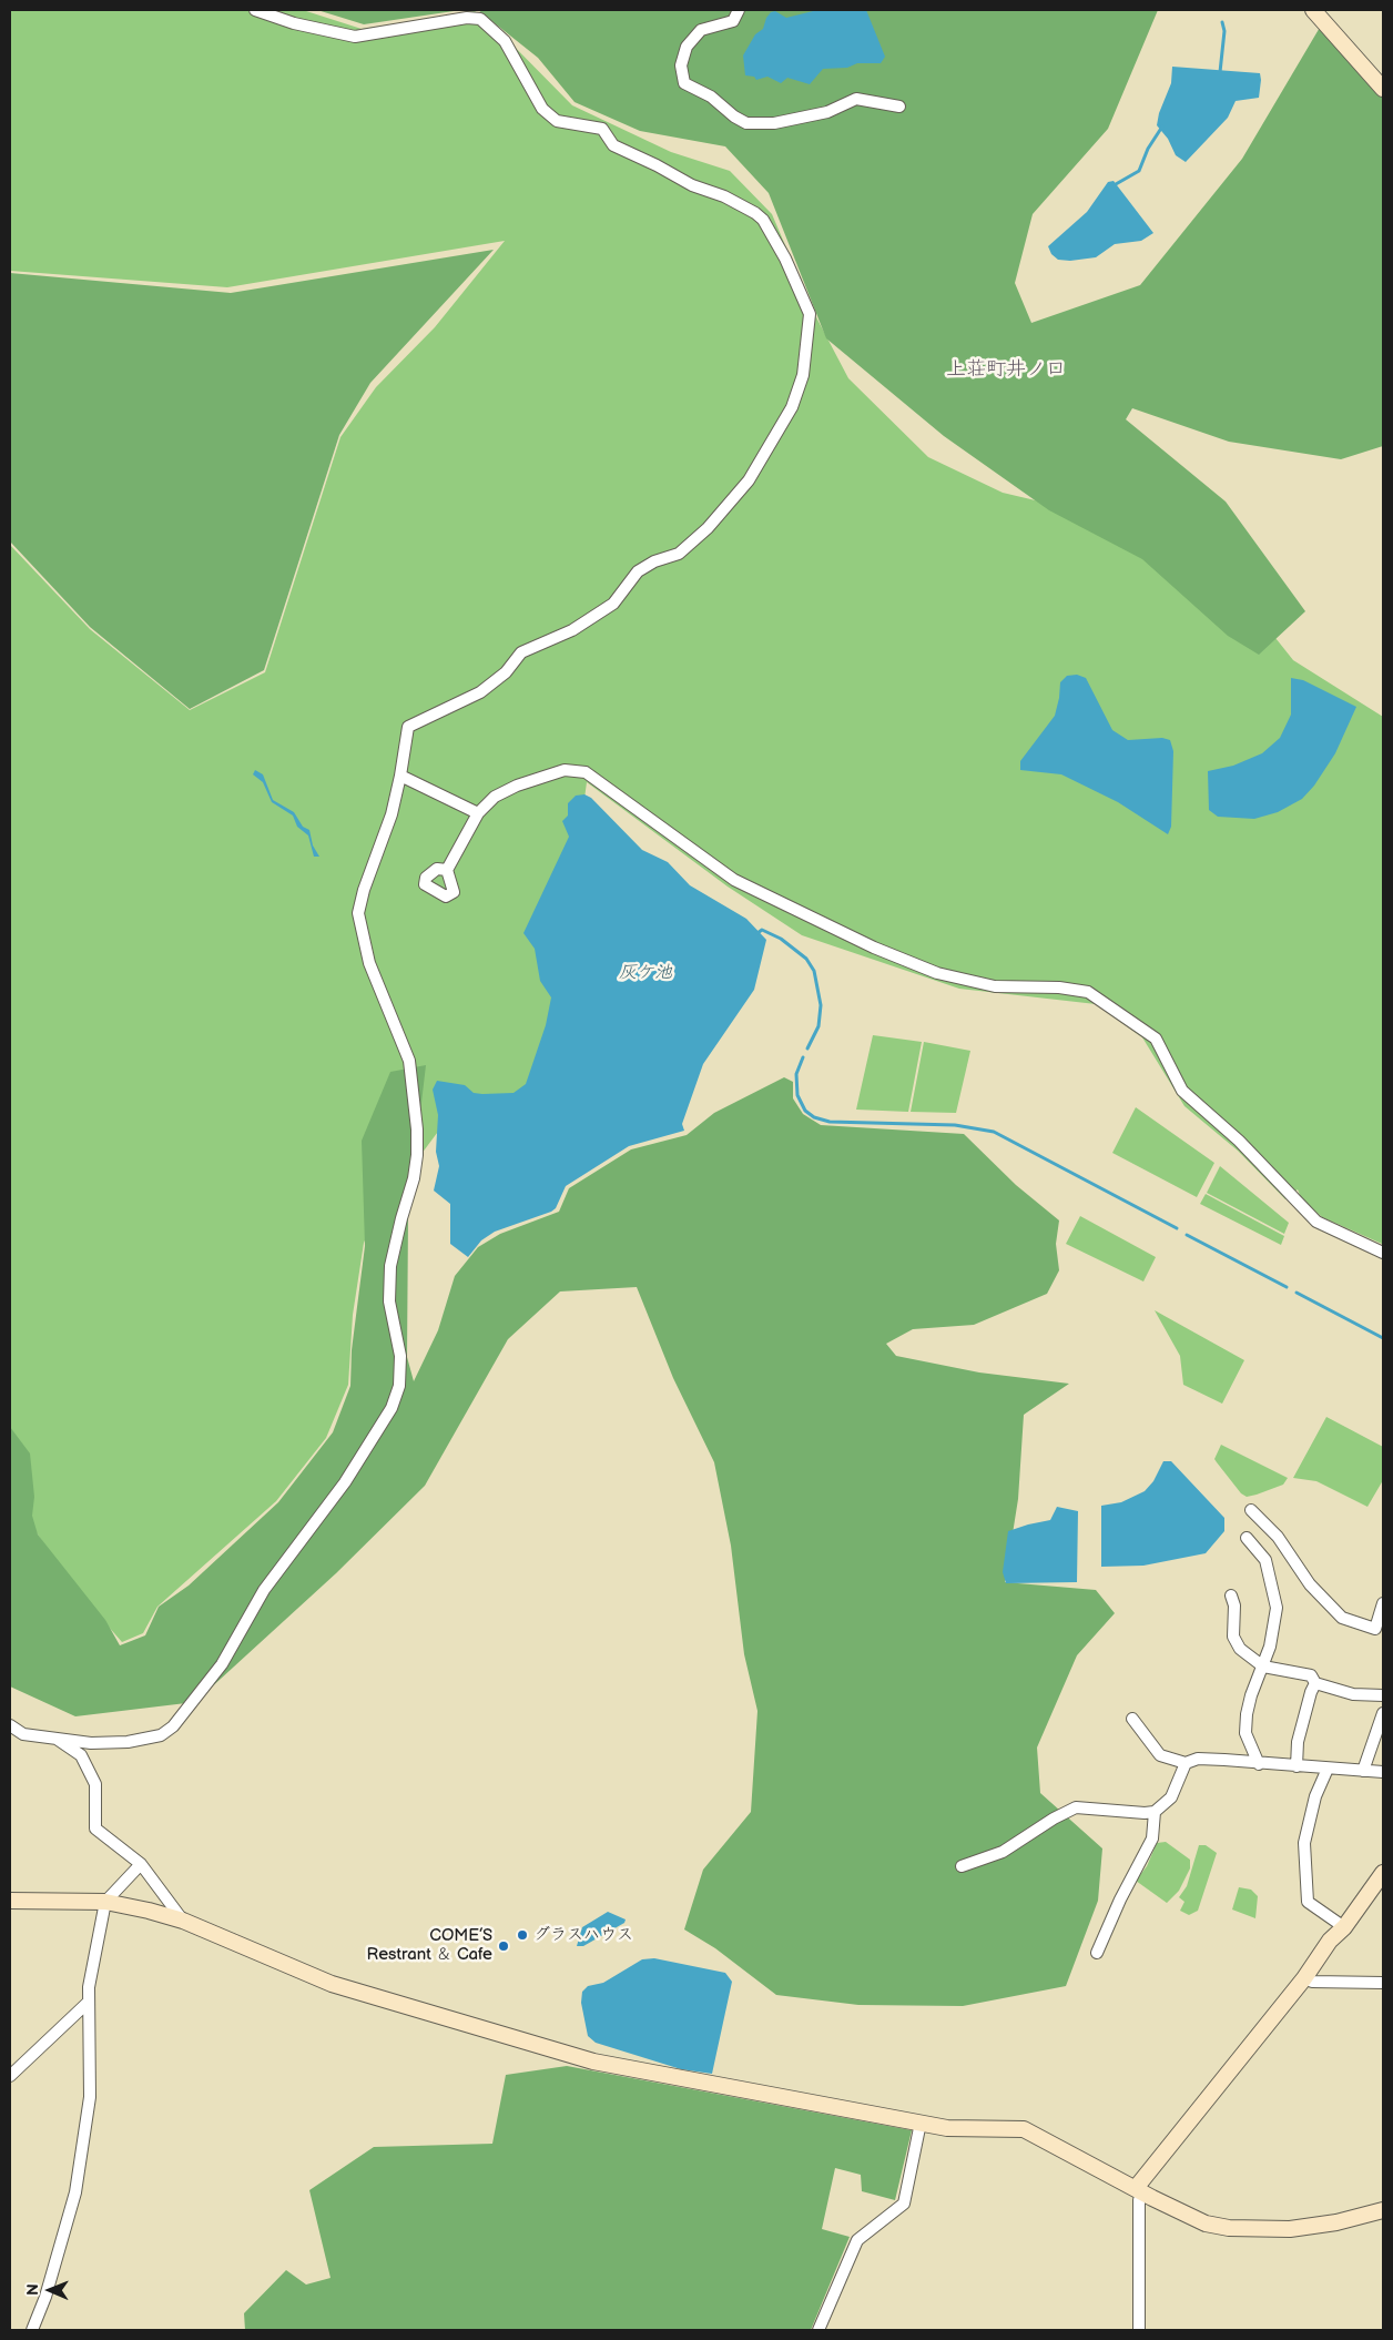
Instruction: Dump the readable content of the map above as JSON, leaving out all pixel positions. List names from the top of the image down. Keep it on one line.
{"districts":["上荘町井ノ口"],"water":["灰ケ池"],"places":["グラスハウス","COME’S Restrant ＆ Cafe"],"north":"left"}
